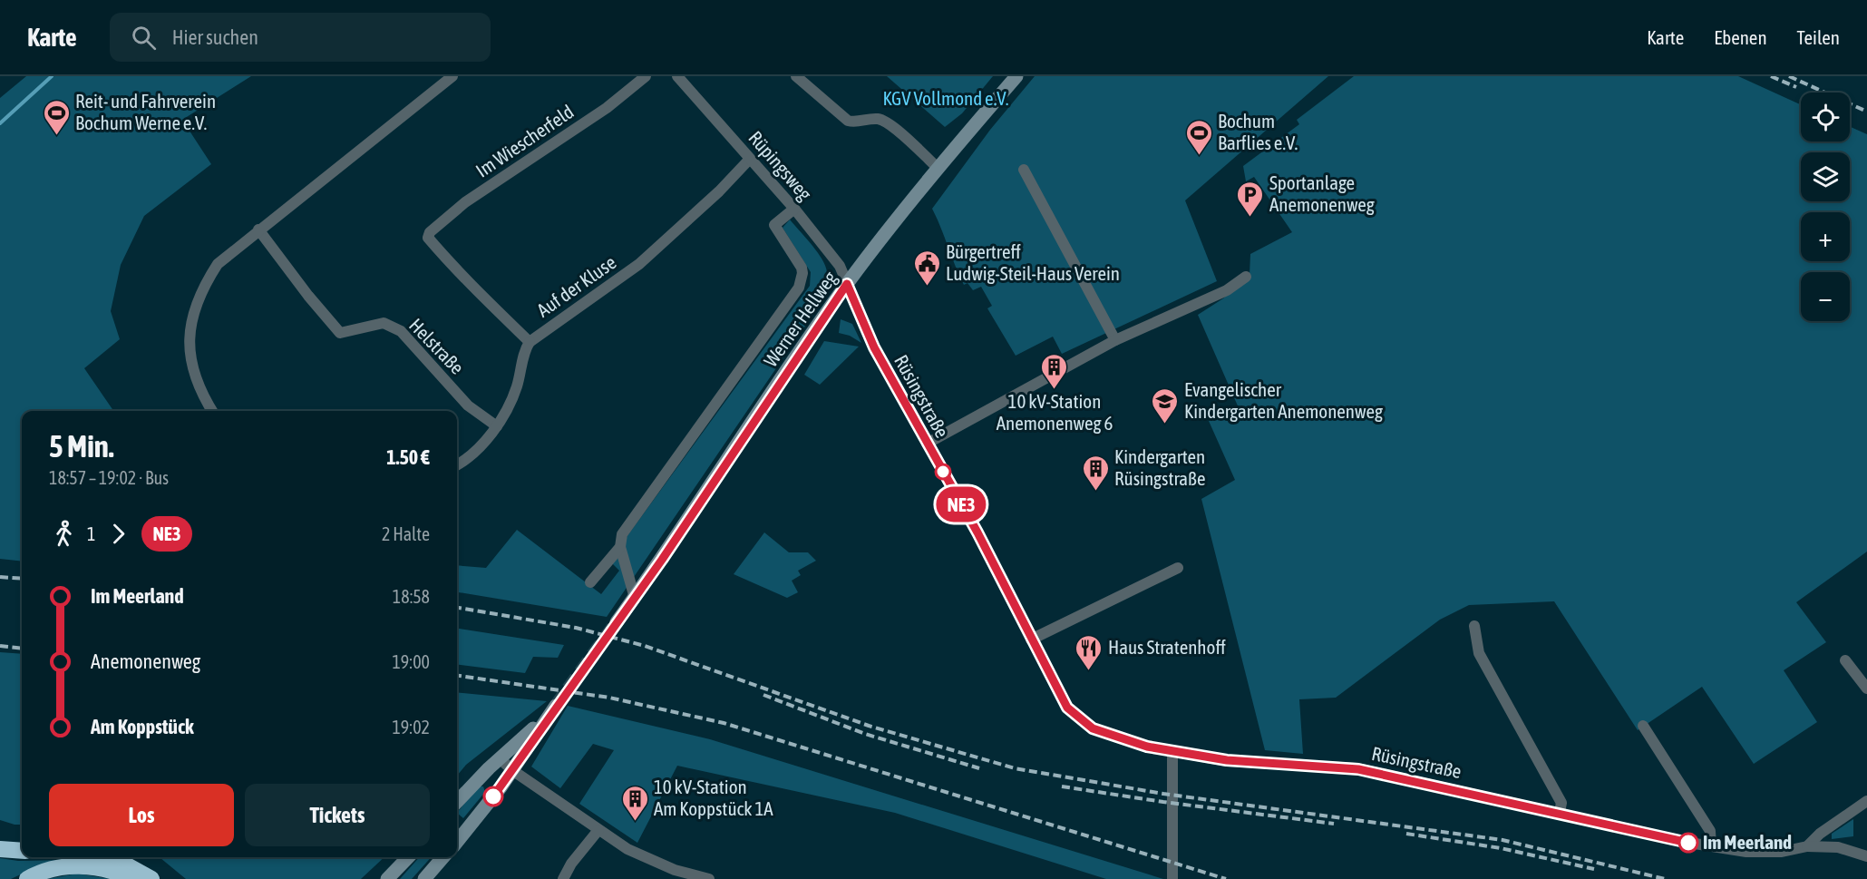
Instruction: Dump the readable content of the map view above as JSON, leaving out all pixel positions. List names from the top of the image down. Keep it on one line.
{"streets":{"main road":["Werner Hellweg"],"street":["Im Wiescherfeld","Rüpingsweg","Auf der Kluse","Helstraße","Rüsingstraße"]},"crossings":[["Im Wiescherfeld","Auf der Kluse"],["Rüpingsweg","Auf der Kluse"],["Rüpingsweg","Werner Hellweg"],["Rüpingsweg","Rüsingstraße"],["Werner Hellweg","Rüsingstraße"]],"parks":["KGV Vollmond e.V."],"places":{"sports":["Reit- und Fahrverein Bochum Werne e.V.","Bochum Barflies e.V."],"parking":["Sportanlage Anemonenweg"],"public building":["Bürgertreff Ludwig-Steil-Haus Verein"],"building":["10 kV-Station Anemonenweg 6","Kindergarten Rüsingstraße","10 kV-Station Am Koppstück 1A"],"school or university":["Evangelischer Kindergarten Anemonenweg"],"restaurant":["Haus Stratenhoff"],"other":["Im Meerland"]},"lines":["bus line NE3"],"page":{"header":"Karte","search":"Hier suchen","nav":["Karte","Ebenen","Teilen"],"on_map":"NE3","map_buttons":["+","−"],"heading":["5 Min.","18:57 – 19:02 · Bus","1.50 €"],"legs":["1","NE3","2 Halte"],"list":[{"name":"Im Meerland","value":"18:58"},{"name":"Anemonenweg","value":"19:00"},{"name":"Am Koppstück","value":"19:02"}],"buttons":["Los","Tickets"]}}
